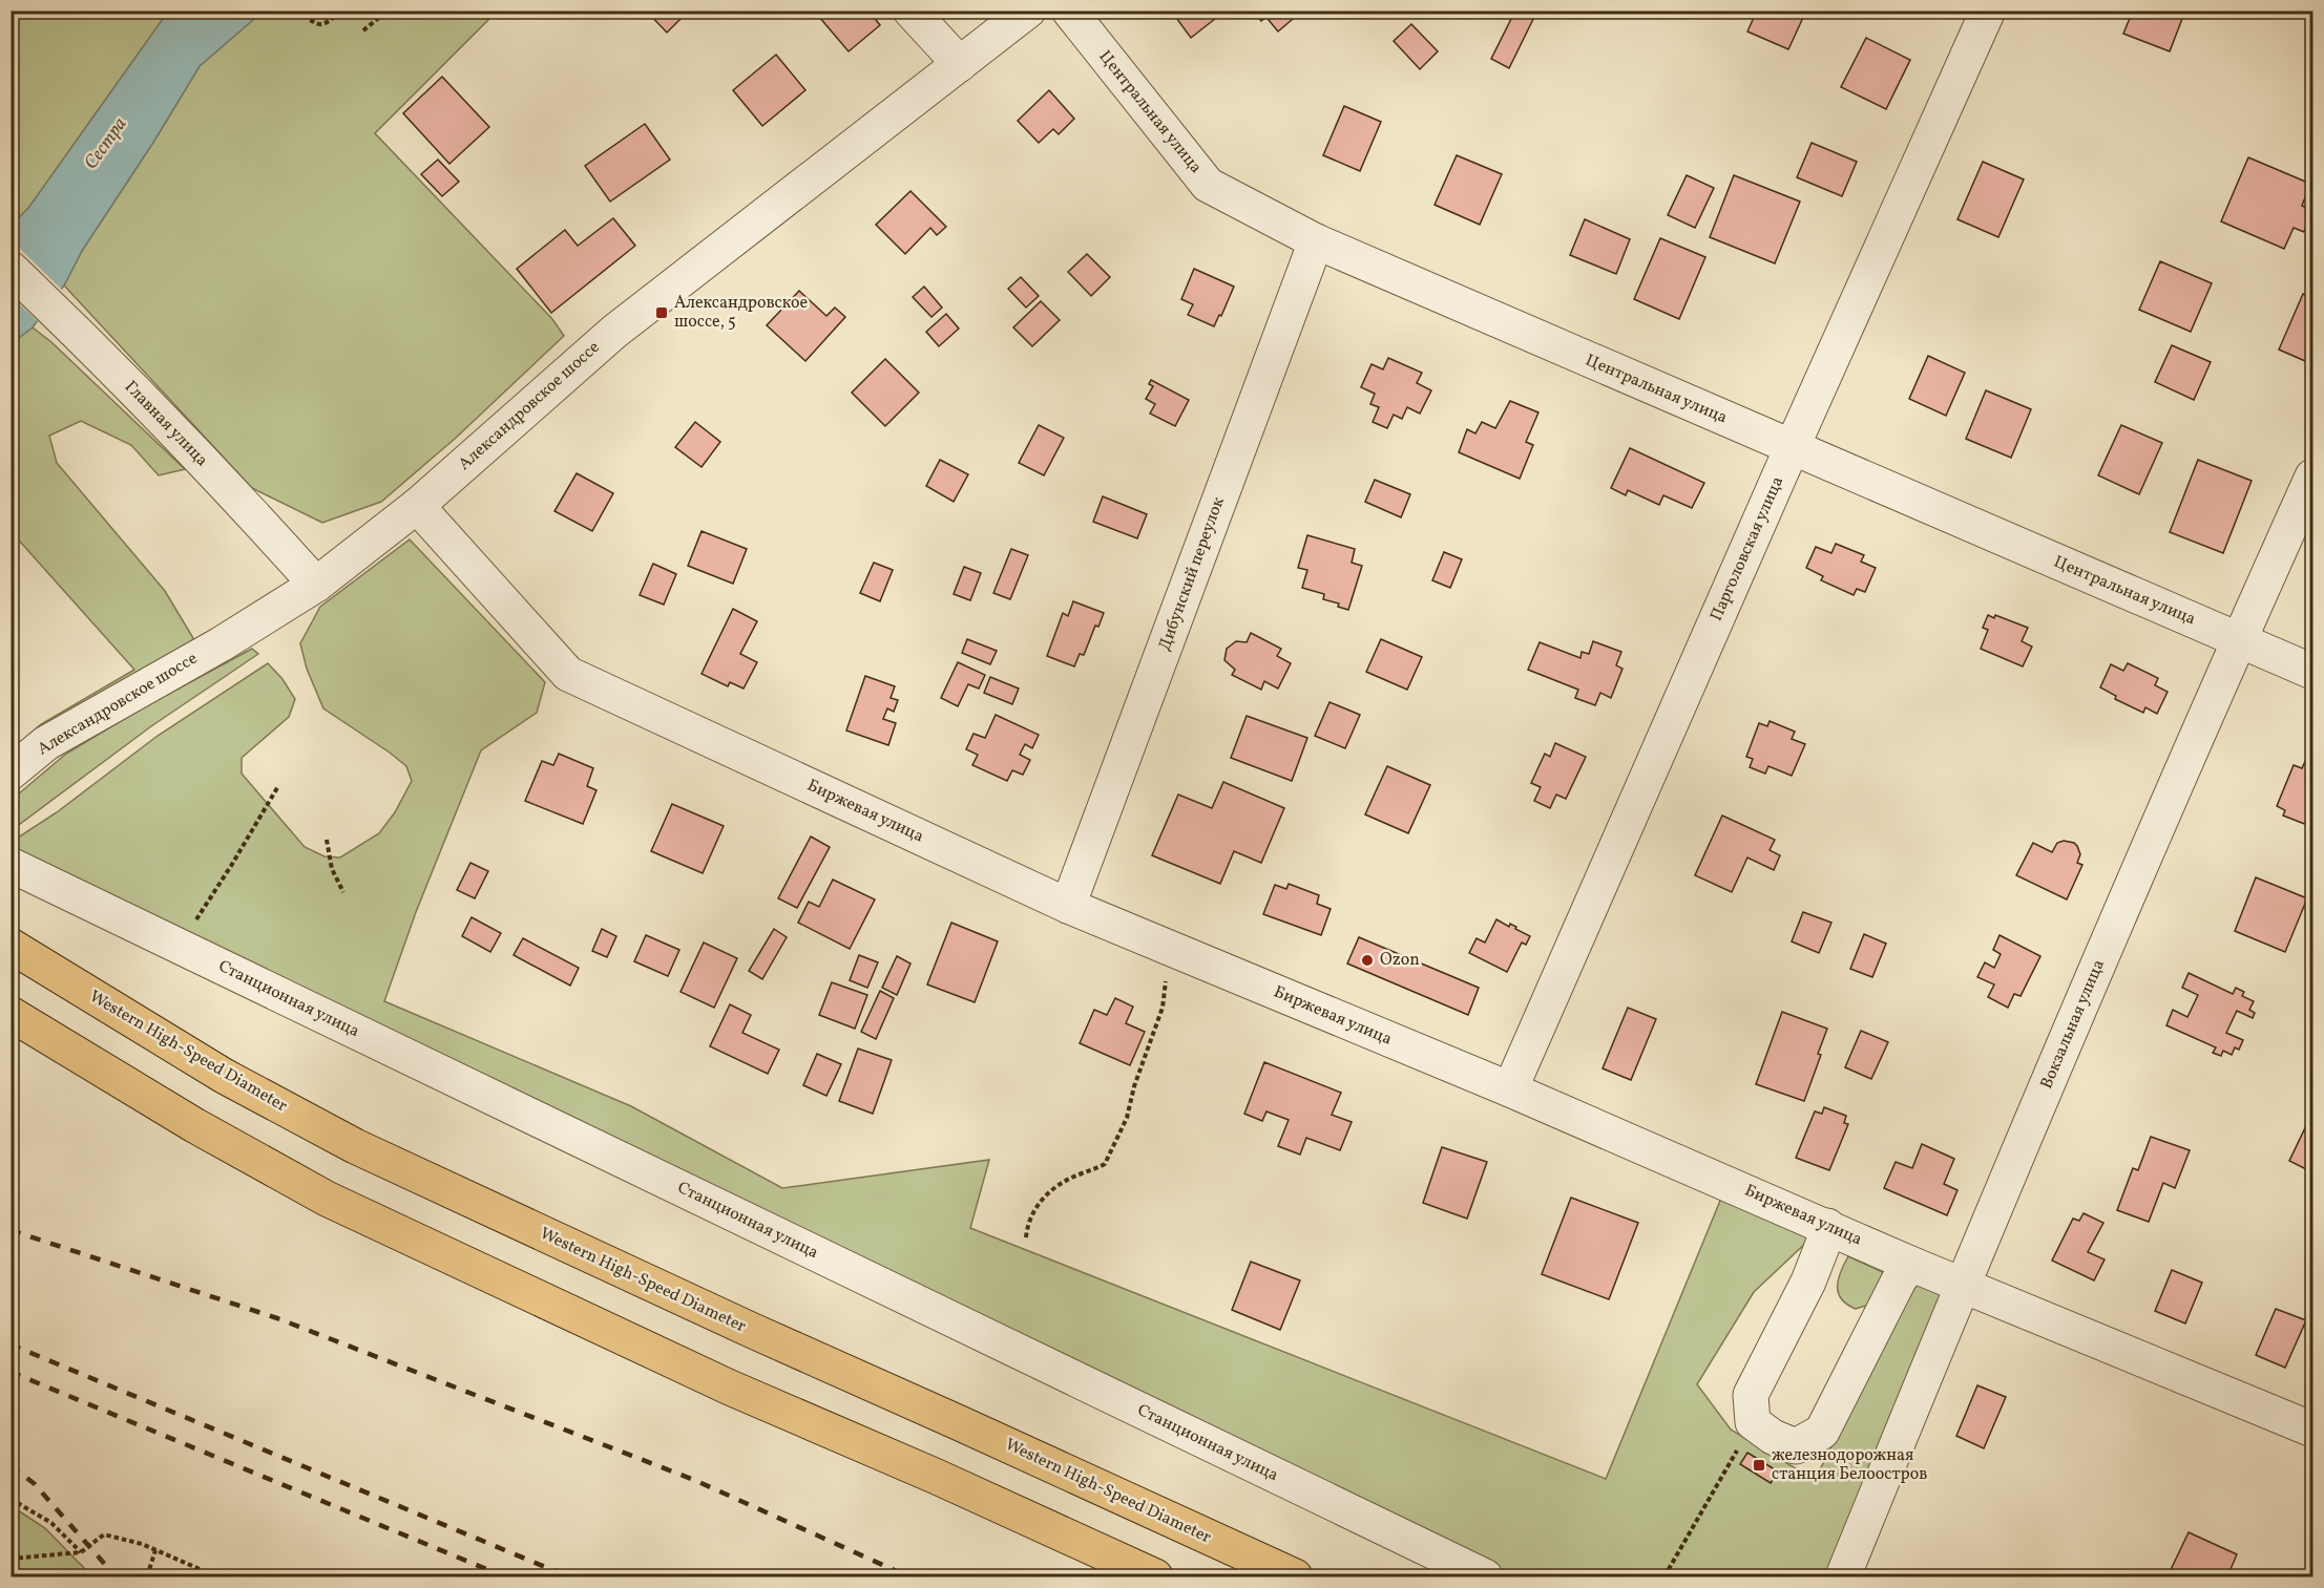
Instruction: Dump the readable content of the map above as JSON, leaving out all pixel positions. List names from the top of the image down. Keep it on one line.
{"streets":{"highway":["Western High-Speed Diameter"],"street":["Центральная улица","Александровское шоссе","Главная улица","Парголовская улица","Дибунский переулок","Биржевая улица","Станционная улица","Вокзальная улица"]},"crossings":[["Центральная улица","Парголовская улица"],["Центральная улица","Дибунский переулок"],["Центральная улица","Вокзальная улица"],["Александровское шоссе","Главная улица"],["Александровское шоссе","Биржевая улица"],["Парголовская улица","Биржевая улица"],["Дибунский переулок","Биржевая улица"],["Биржевая улица","Вокзальная улица"]],"water":["Сестра"],"places":{"transit":["Александровское шоссе, 5","железнодорожная станция Белоостров"],"other":["Ozon"]}}
